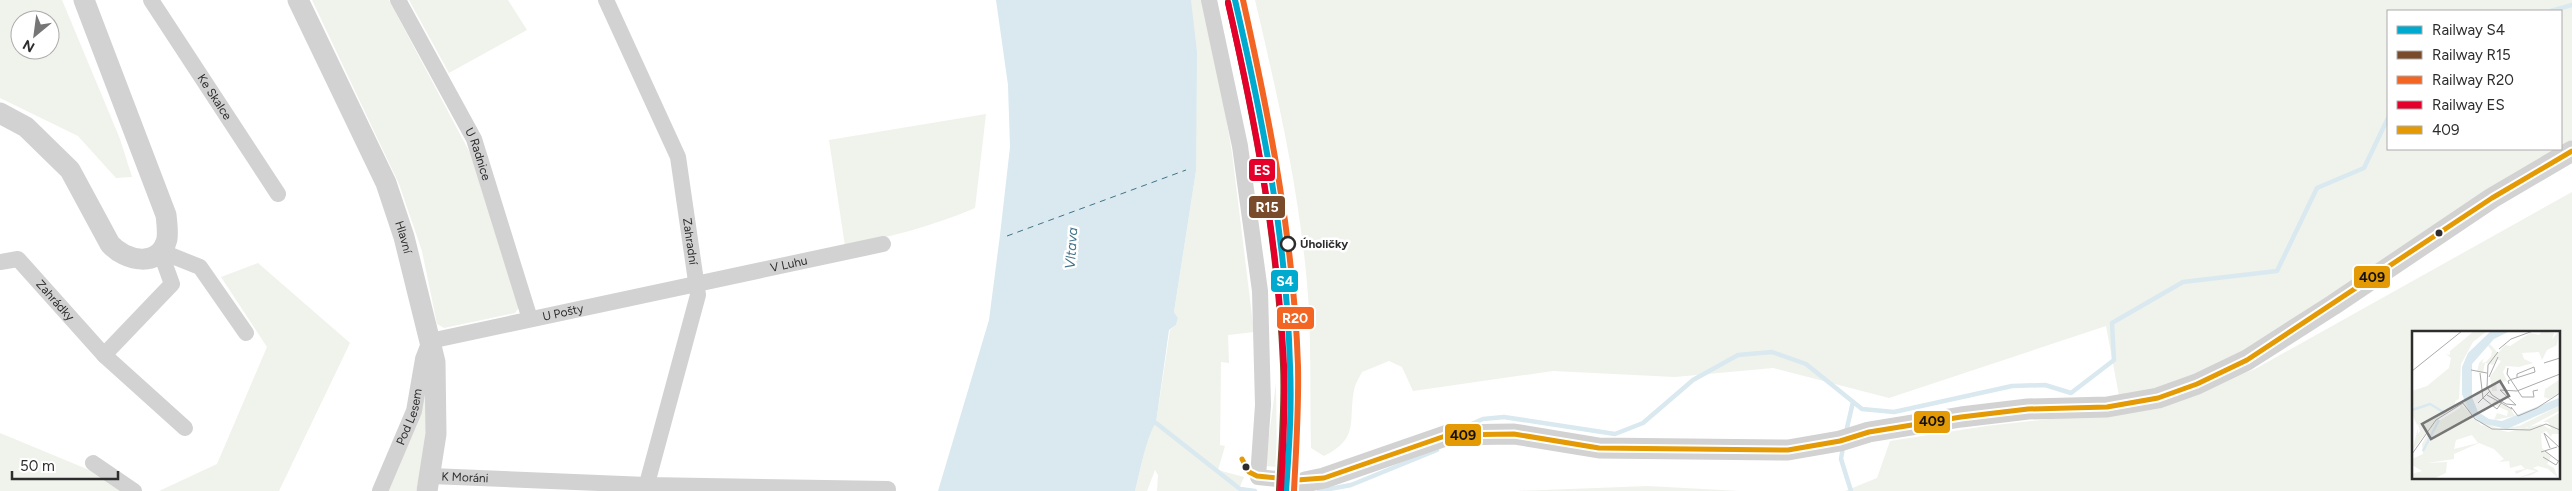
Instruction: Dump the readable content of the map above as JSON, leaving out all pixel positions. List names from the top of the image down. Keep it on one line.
{"streets":{"street":["Ke Skalce","U Radnice","Hlavní","Zahradní","V Luhu","Zahrádky","U Pošty","Pod Lesem","K Moráni"]},"crossings":[["U Radnice","U Pošty"],["Hlavní","U Pošty"],["Hlavní","Pod Lesem"],["Hlavní","K Moráni"],["Zahradní","V Luhu"],["Zahradní","U Pošty"],["Zahradní","K Moráni"],["V Luhu","U Pošty"],["U Pošty","Pod Lesem"]],"water":["Vltava"],"places":["Úholičky"],"lines":["rail line S4","rail line R20","rail line R15","rail line ES","transit line 409"],"legend":["Railway S4","Railway R15","Railway R20","Railway ES","409"],"scale_bar":"50 m","north":"bottom left"}
